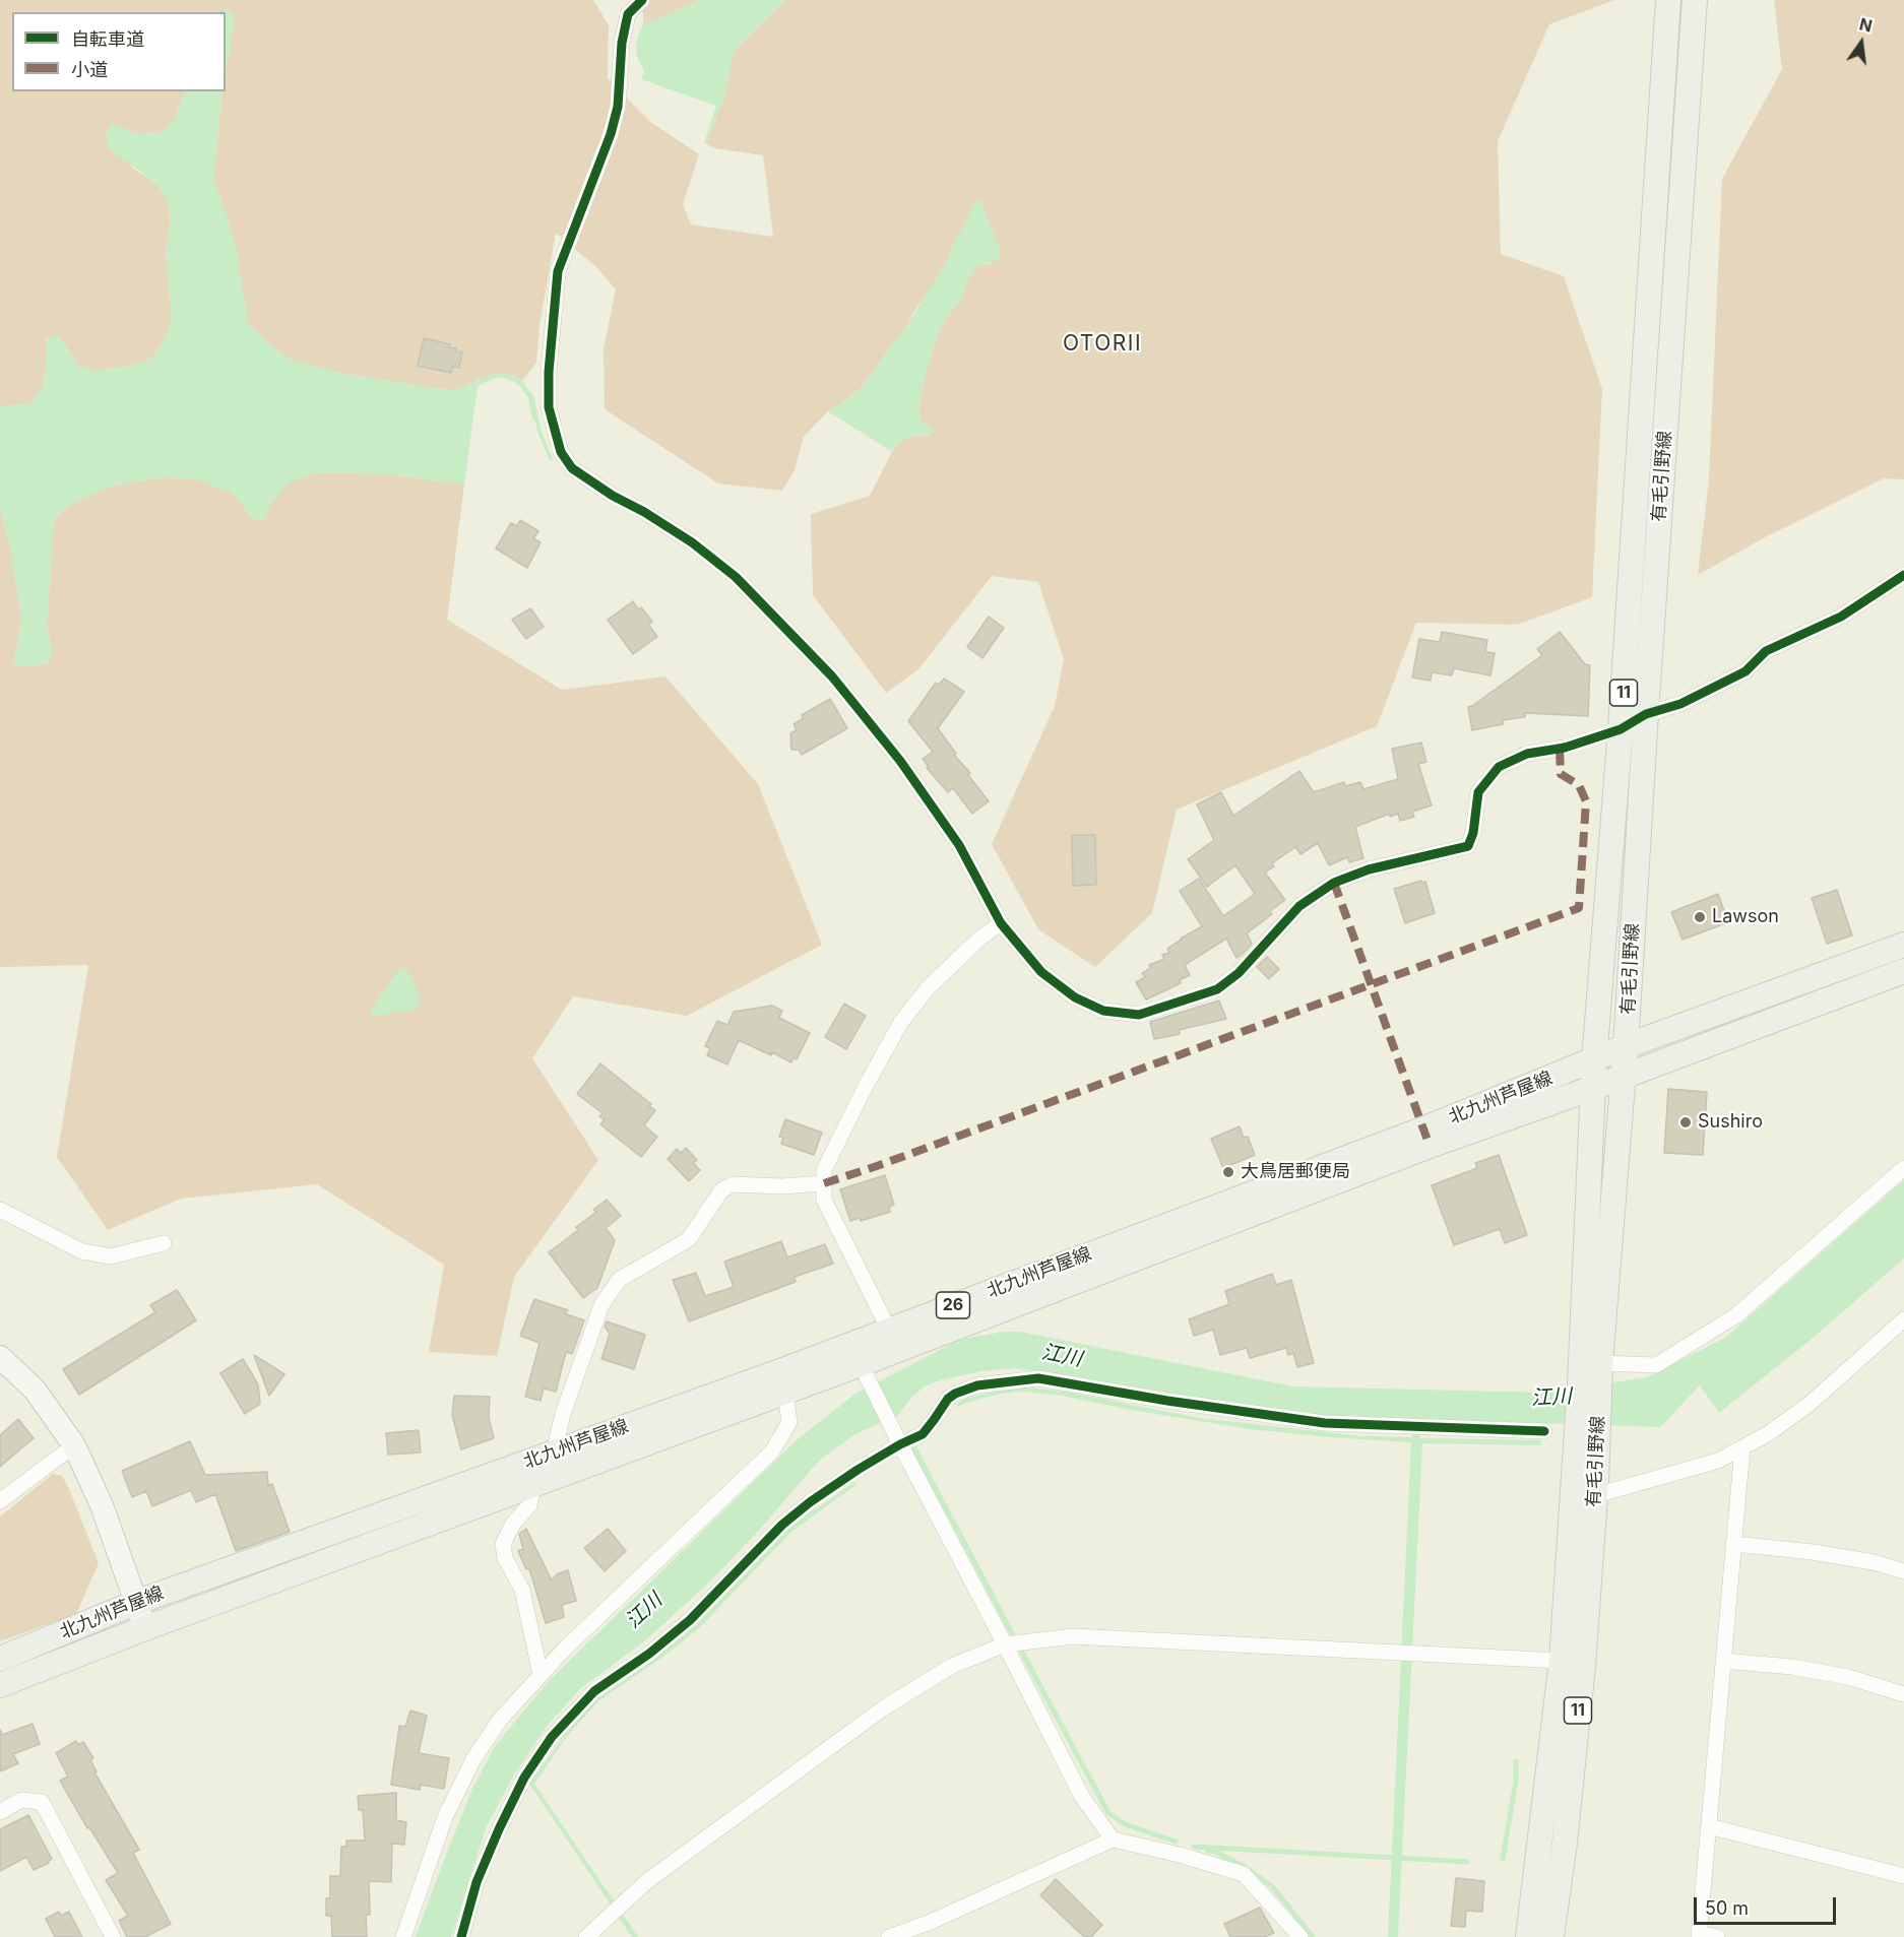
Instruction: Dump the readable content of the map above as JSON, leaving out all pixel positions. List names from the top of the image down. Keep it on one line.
{"streets":{"main road":["有毛引野線","11","北九州芦屋線","26"]},"crossings":[["有毛引野線","北九州芦屋線"]],"districts":["OTORII"],"water":["江川"],"places":["Lawson","Sushiro","大鳥居郵便局"],"legend":["自転車道","小道"],"scale_bar":"50 m","north":"top"}
